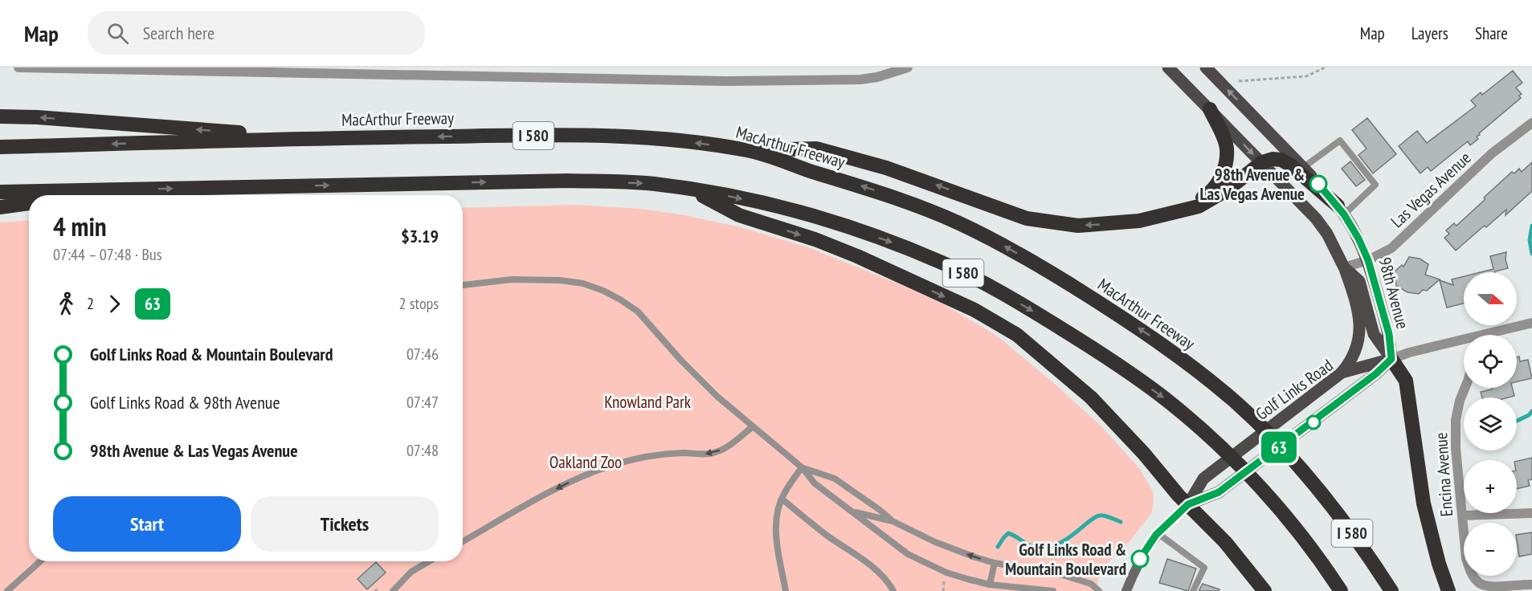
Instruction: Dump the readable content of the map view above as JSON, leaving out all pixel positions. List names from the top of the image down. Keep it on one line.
{"streets":{"highway":["MacArthur Freeway","I 580"],"main road":["98th Avenue","Golf Links Road"],"street":["Las Vegas Avenue","Encina Avenue"]},"crossings":[["Las Vegas Avenue","98th Avenue"],["98th Avenue","Golf Links Road"]],"parks":["Knowland Park","Oakland Zoo"],"places":["98th Avenue & Las Vegas Avenue","Golf Links Road & Mountain Boulevard"],"lines":["bus line 63"],"north":"right","page":{"header":"Map","search":"Search here","nav":["Map","Layers","Share"],"on_map":"63","heading":["4 min","07:44 – 07:48 · Bus","$3.19"],"map_buttons":["+","−"],"legs":["2","63","2 stops"],"list":[{"name":"Golf Links Road & Mountain Boulevard","value":"07:46"},{"name":"Golf Links Road & 98th Avenue","value":"07:47"},{"name":"98th Avenue & Las Vegas Avenue","value":"07:48"}],"buttons":["Start","Tickets"]}}
